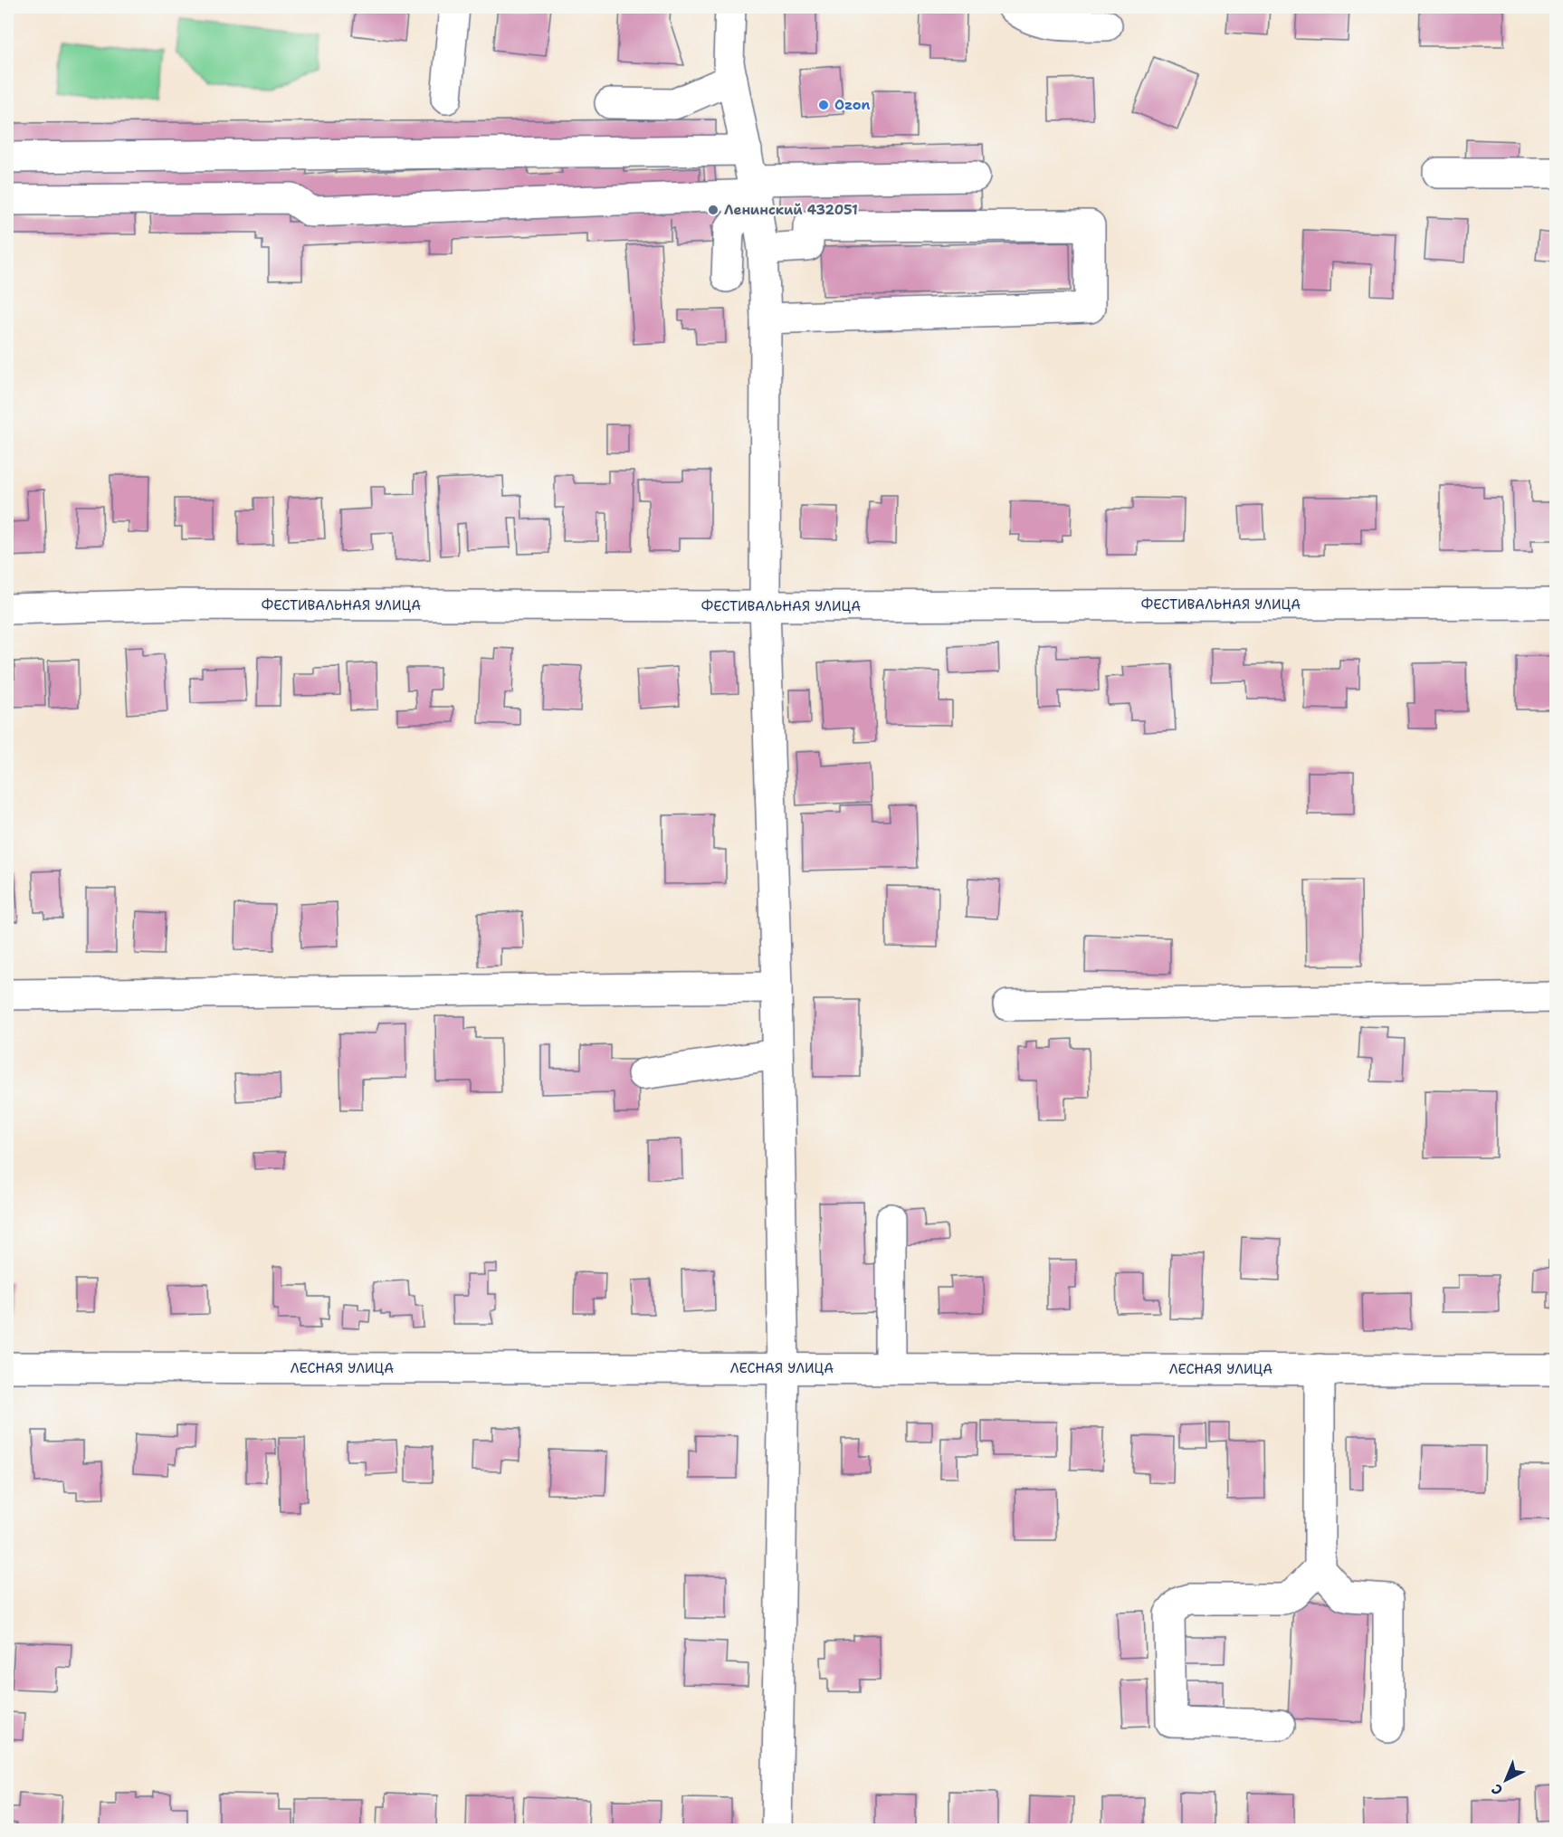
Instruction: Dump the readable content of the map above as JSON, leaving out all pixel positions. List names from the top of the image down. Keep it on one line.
{"streets":{"street":["ФЕСТИВАЛЬНАЯ УЛИЦА","ЛЕСНАЯ УЛИЦА"]},"places":["Ozon","Ленинский 432051"],"north":"bottom left"}
